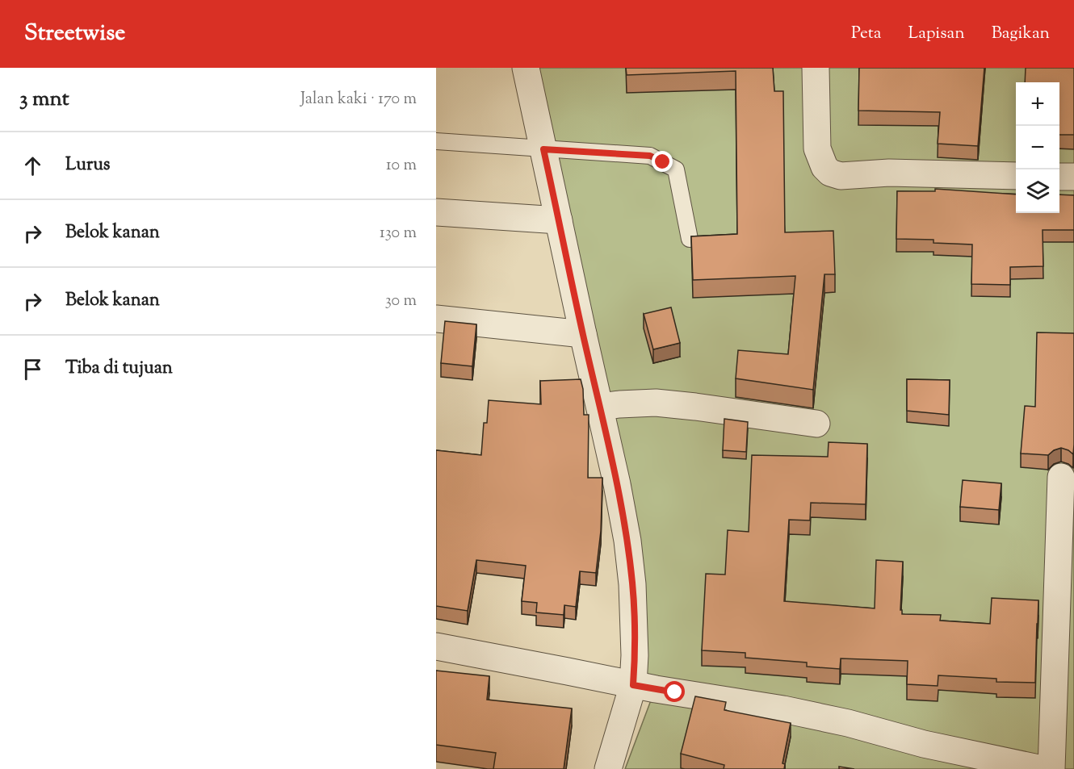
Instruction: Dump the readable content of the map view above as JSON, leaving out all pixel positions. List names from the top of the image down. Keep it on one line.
{"page":{"header":"Streetwise","nav":["Peta","Lapisan","Bagikan"],"heading":["3 mnt","Jalan kaki · 170 m"],"map_buttons":["+","−"],"list":[["Lurus","10 m"],["Belok kanan","130 m"],["Belok kanan","30 m"],"Tiba di tujuan"]}}
